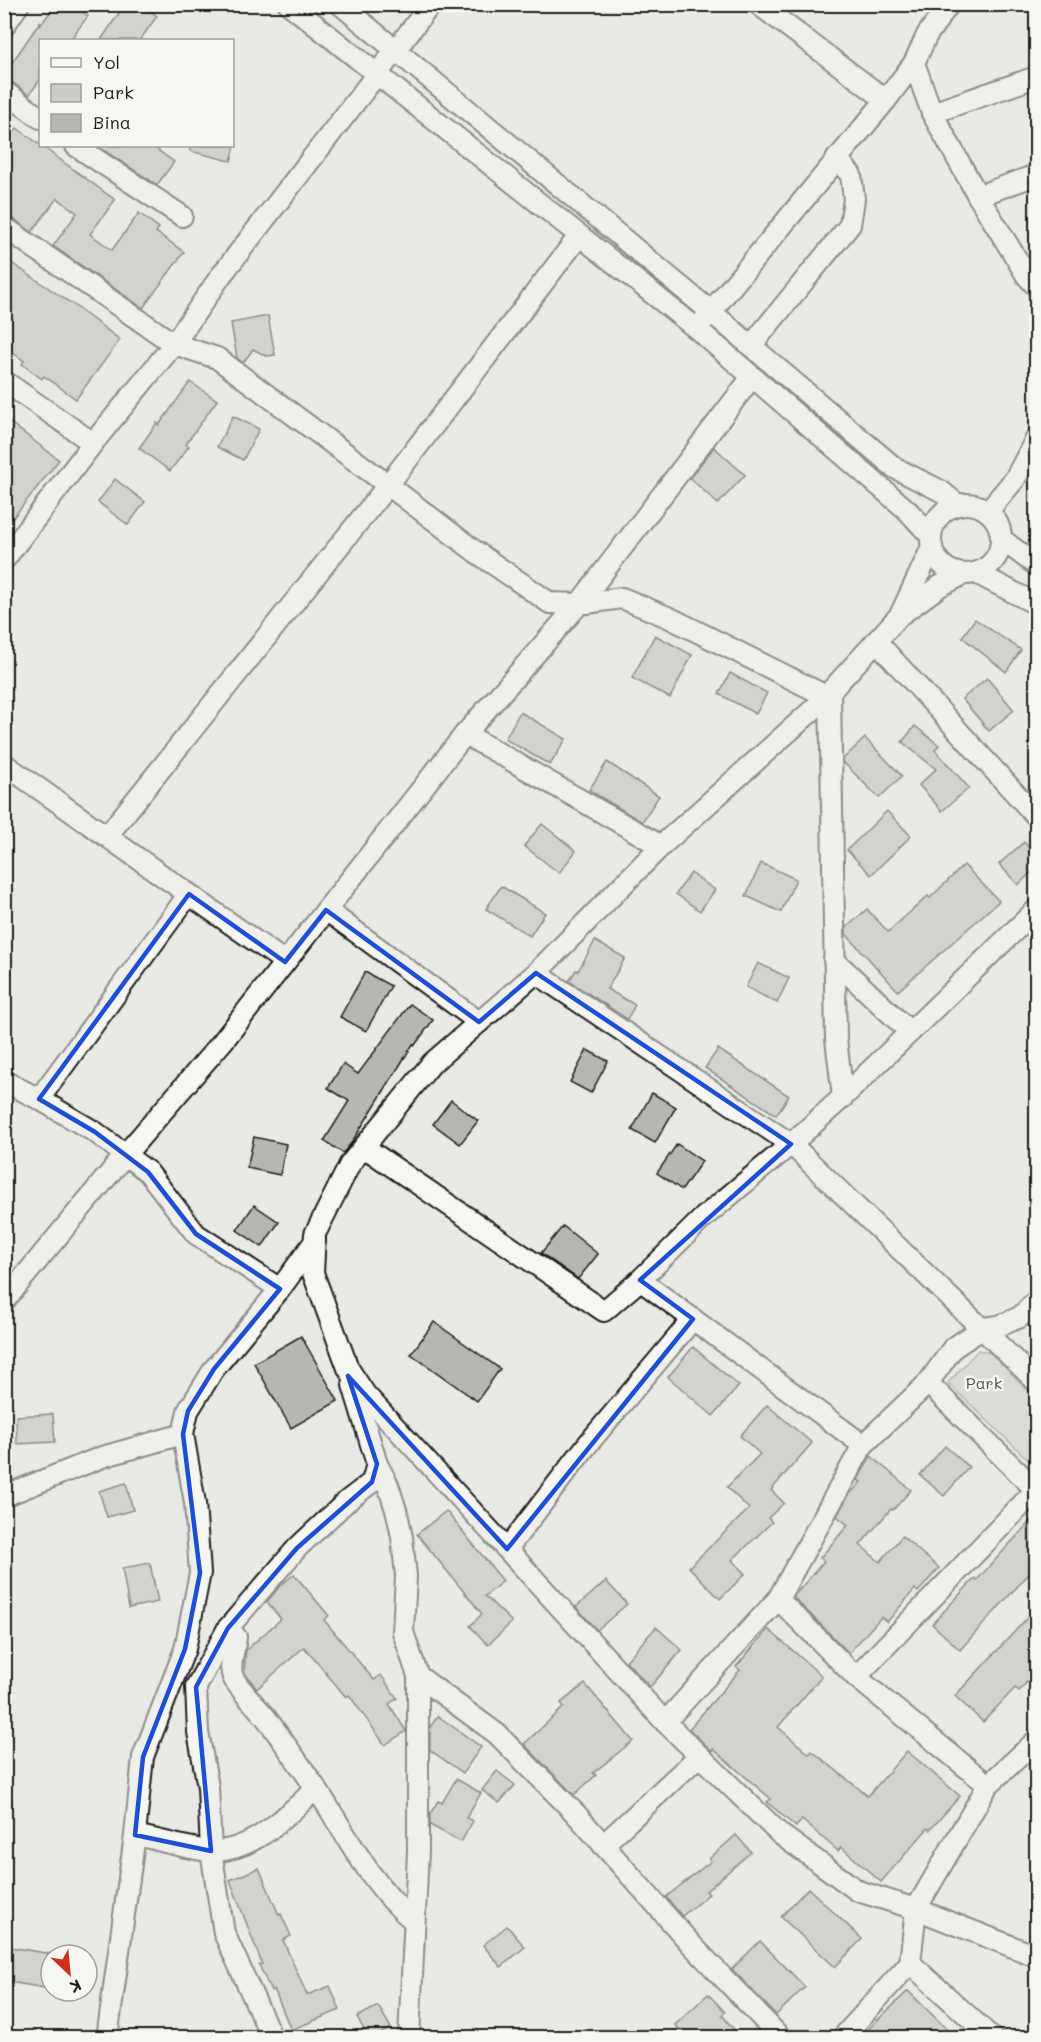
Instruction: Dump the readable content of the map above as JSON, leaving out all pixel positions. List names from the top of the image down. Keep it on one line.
{"parks":["Park"],"legend":["Yol","Park","Bina"],"north":"bottom right"}
